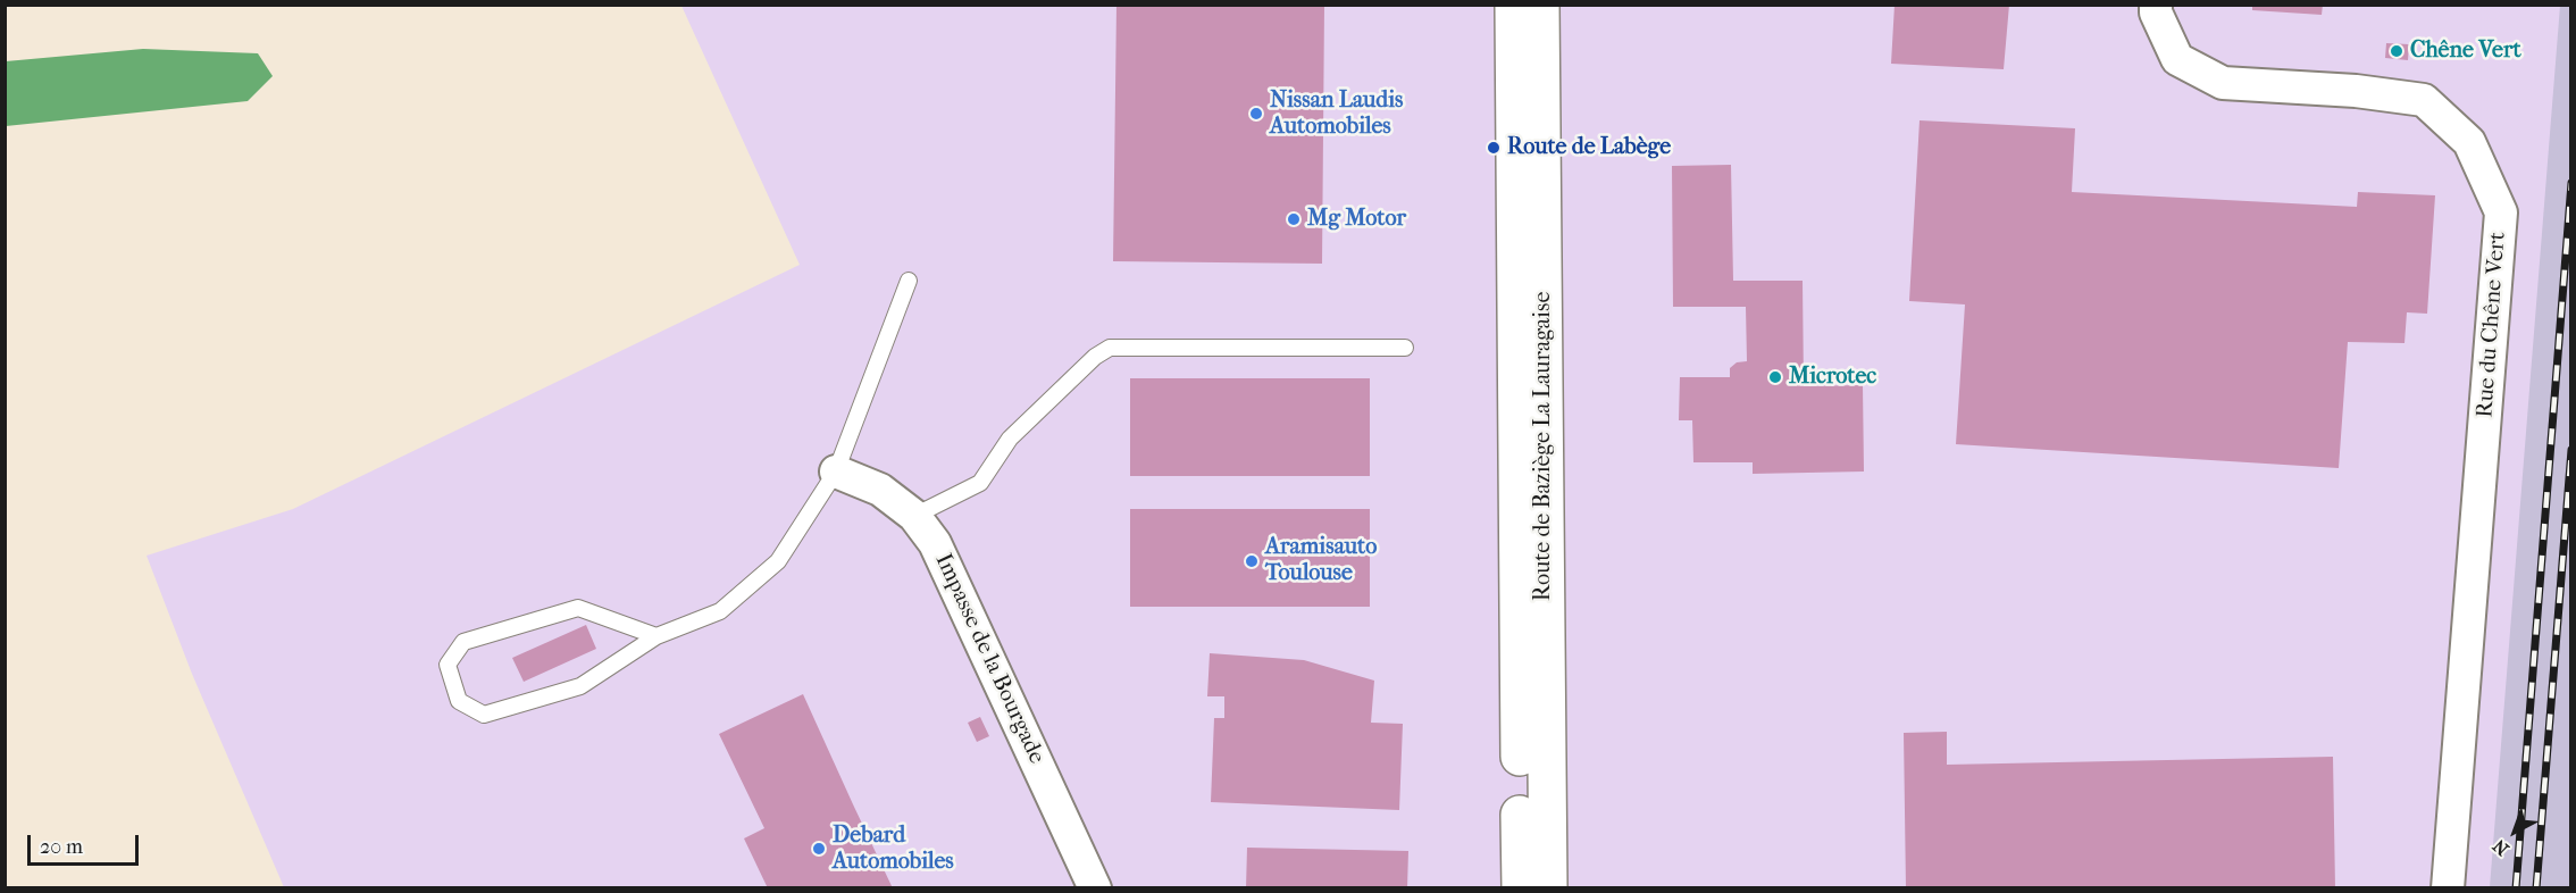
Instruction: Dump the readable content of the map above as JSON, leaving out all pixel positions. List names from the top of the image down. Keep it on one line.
{"streets":{"main road":["Route de Baziège La Lauragaise"],"street":["Rue du Chêne Vert","Impasse de la Bourgade"]},"places":["Chêne Vert","Nissan Laudis Automobiles","Route de Labège","Mg Motor","Microtec","Aramisauto Toulouse","Debard Automobiles"],"scale_bar":"20 m","north":"bottom left"}
